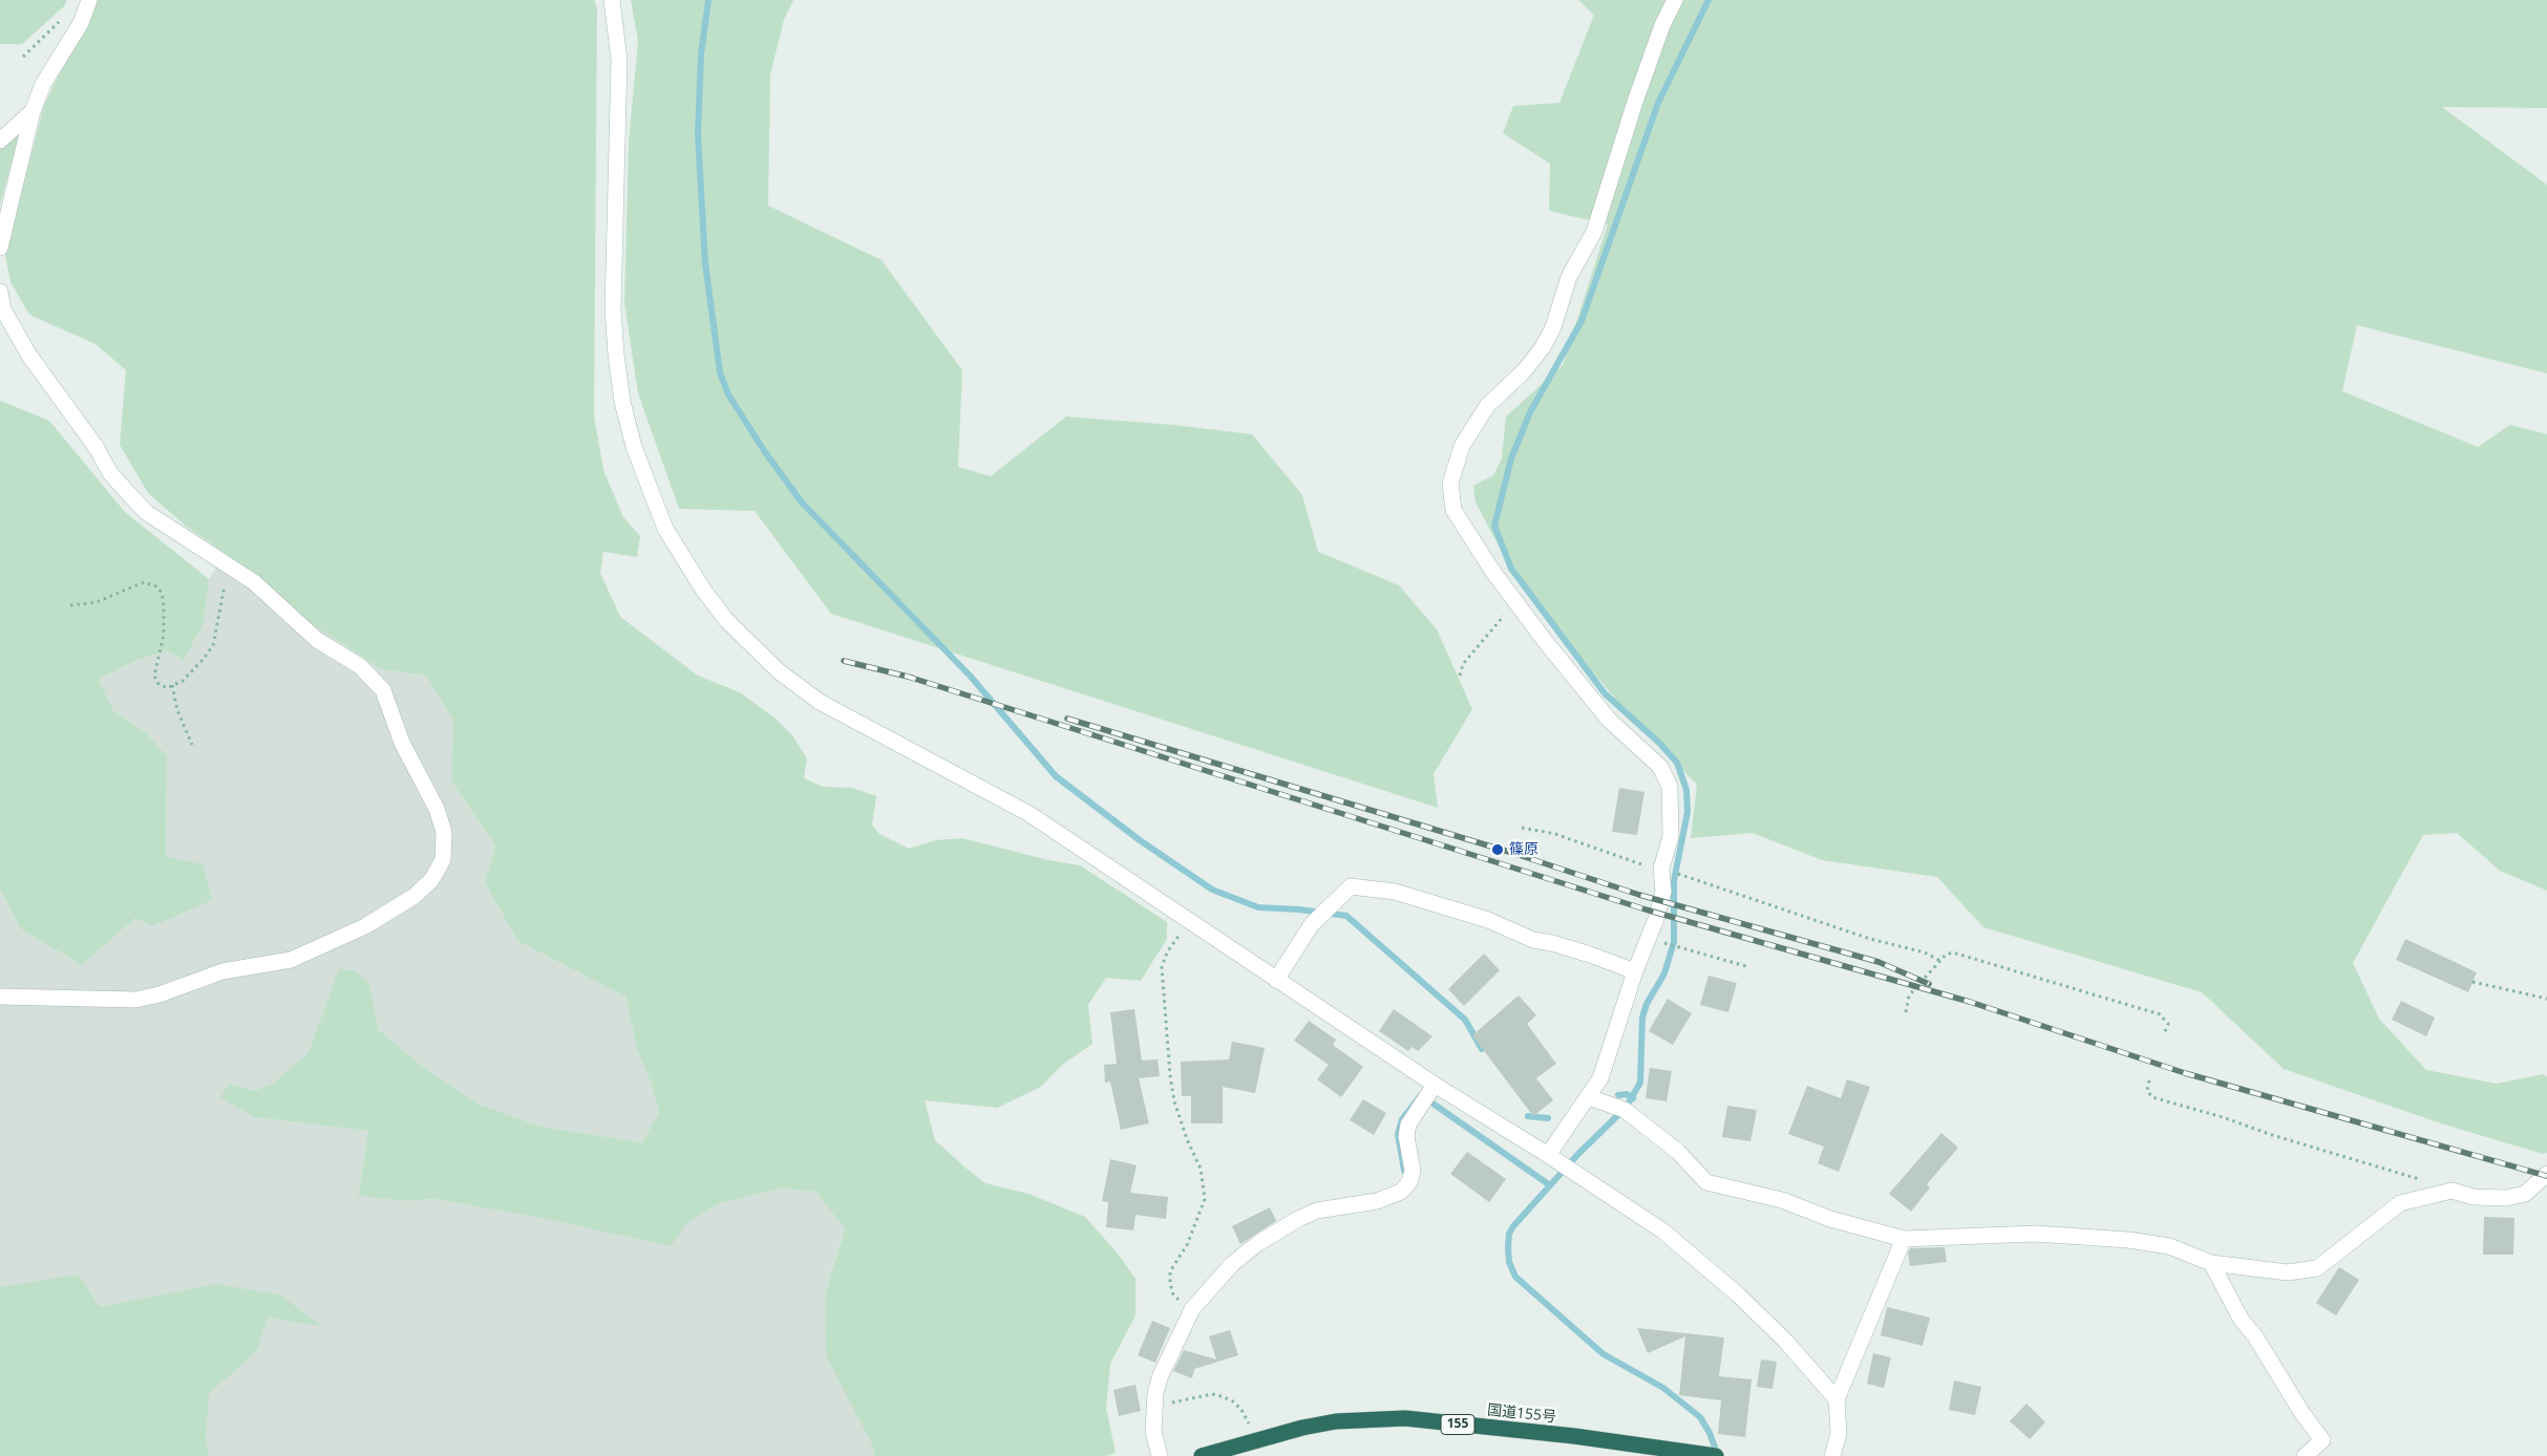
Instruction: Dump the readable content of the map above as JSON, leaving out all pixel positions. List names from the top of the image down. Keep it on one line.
{"streets":{"highway":["国道155号","155"]},"places":["篠原"]}
